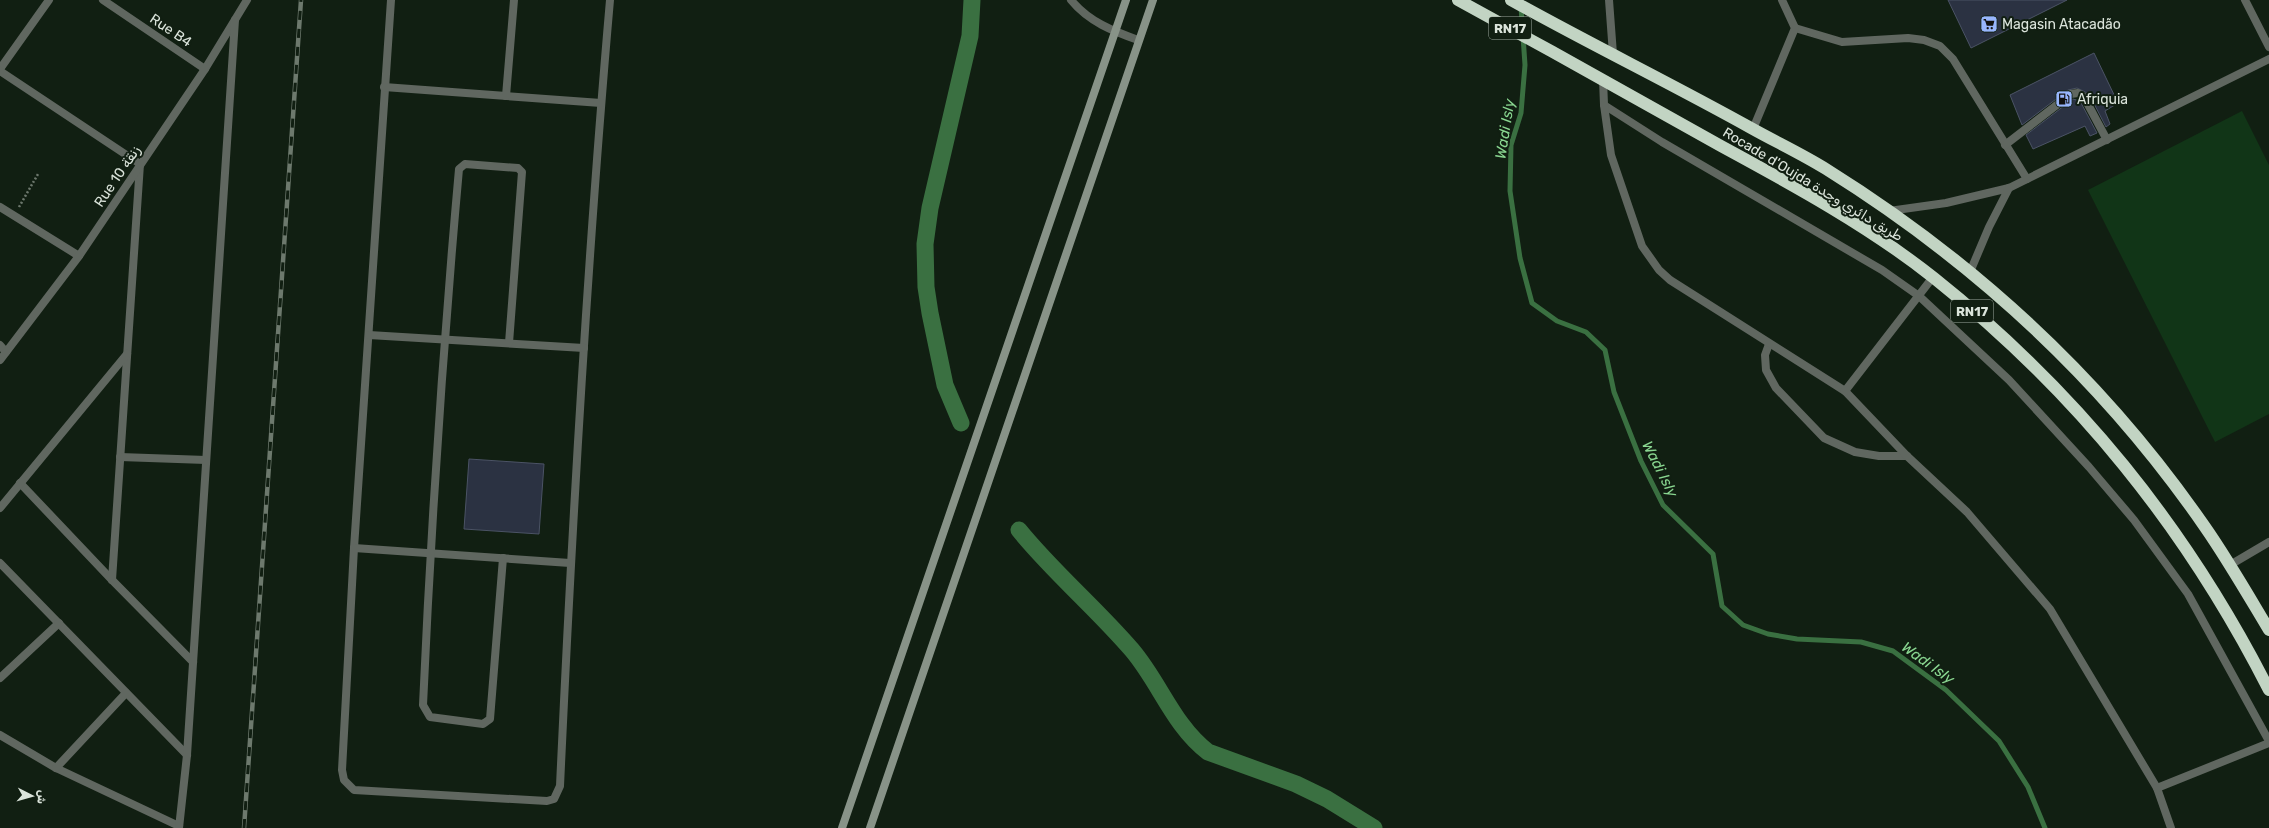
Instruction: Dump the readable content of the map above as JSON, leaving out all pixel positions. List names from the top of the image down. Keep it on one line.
{"streets":{"highway":["RN17","Rocade d'Oujda طريق دائري وجدة"],"street":["Rue B4","Rue 10 زنقة"]},"crossings":[["Rue B4","Rue 10 زنقة"]],"water":["Wadi Isly"],"places":{"supermarket":["Magasin Atacadão"],"fuel station":["Afriquia"]},"north":"right"}
